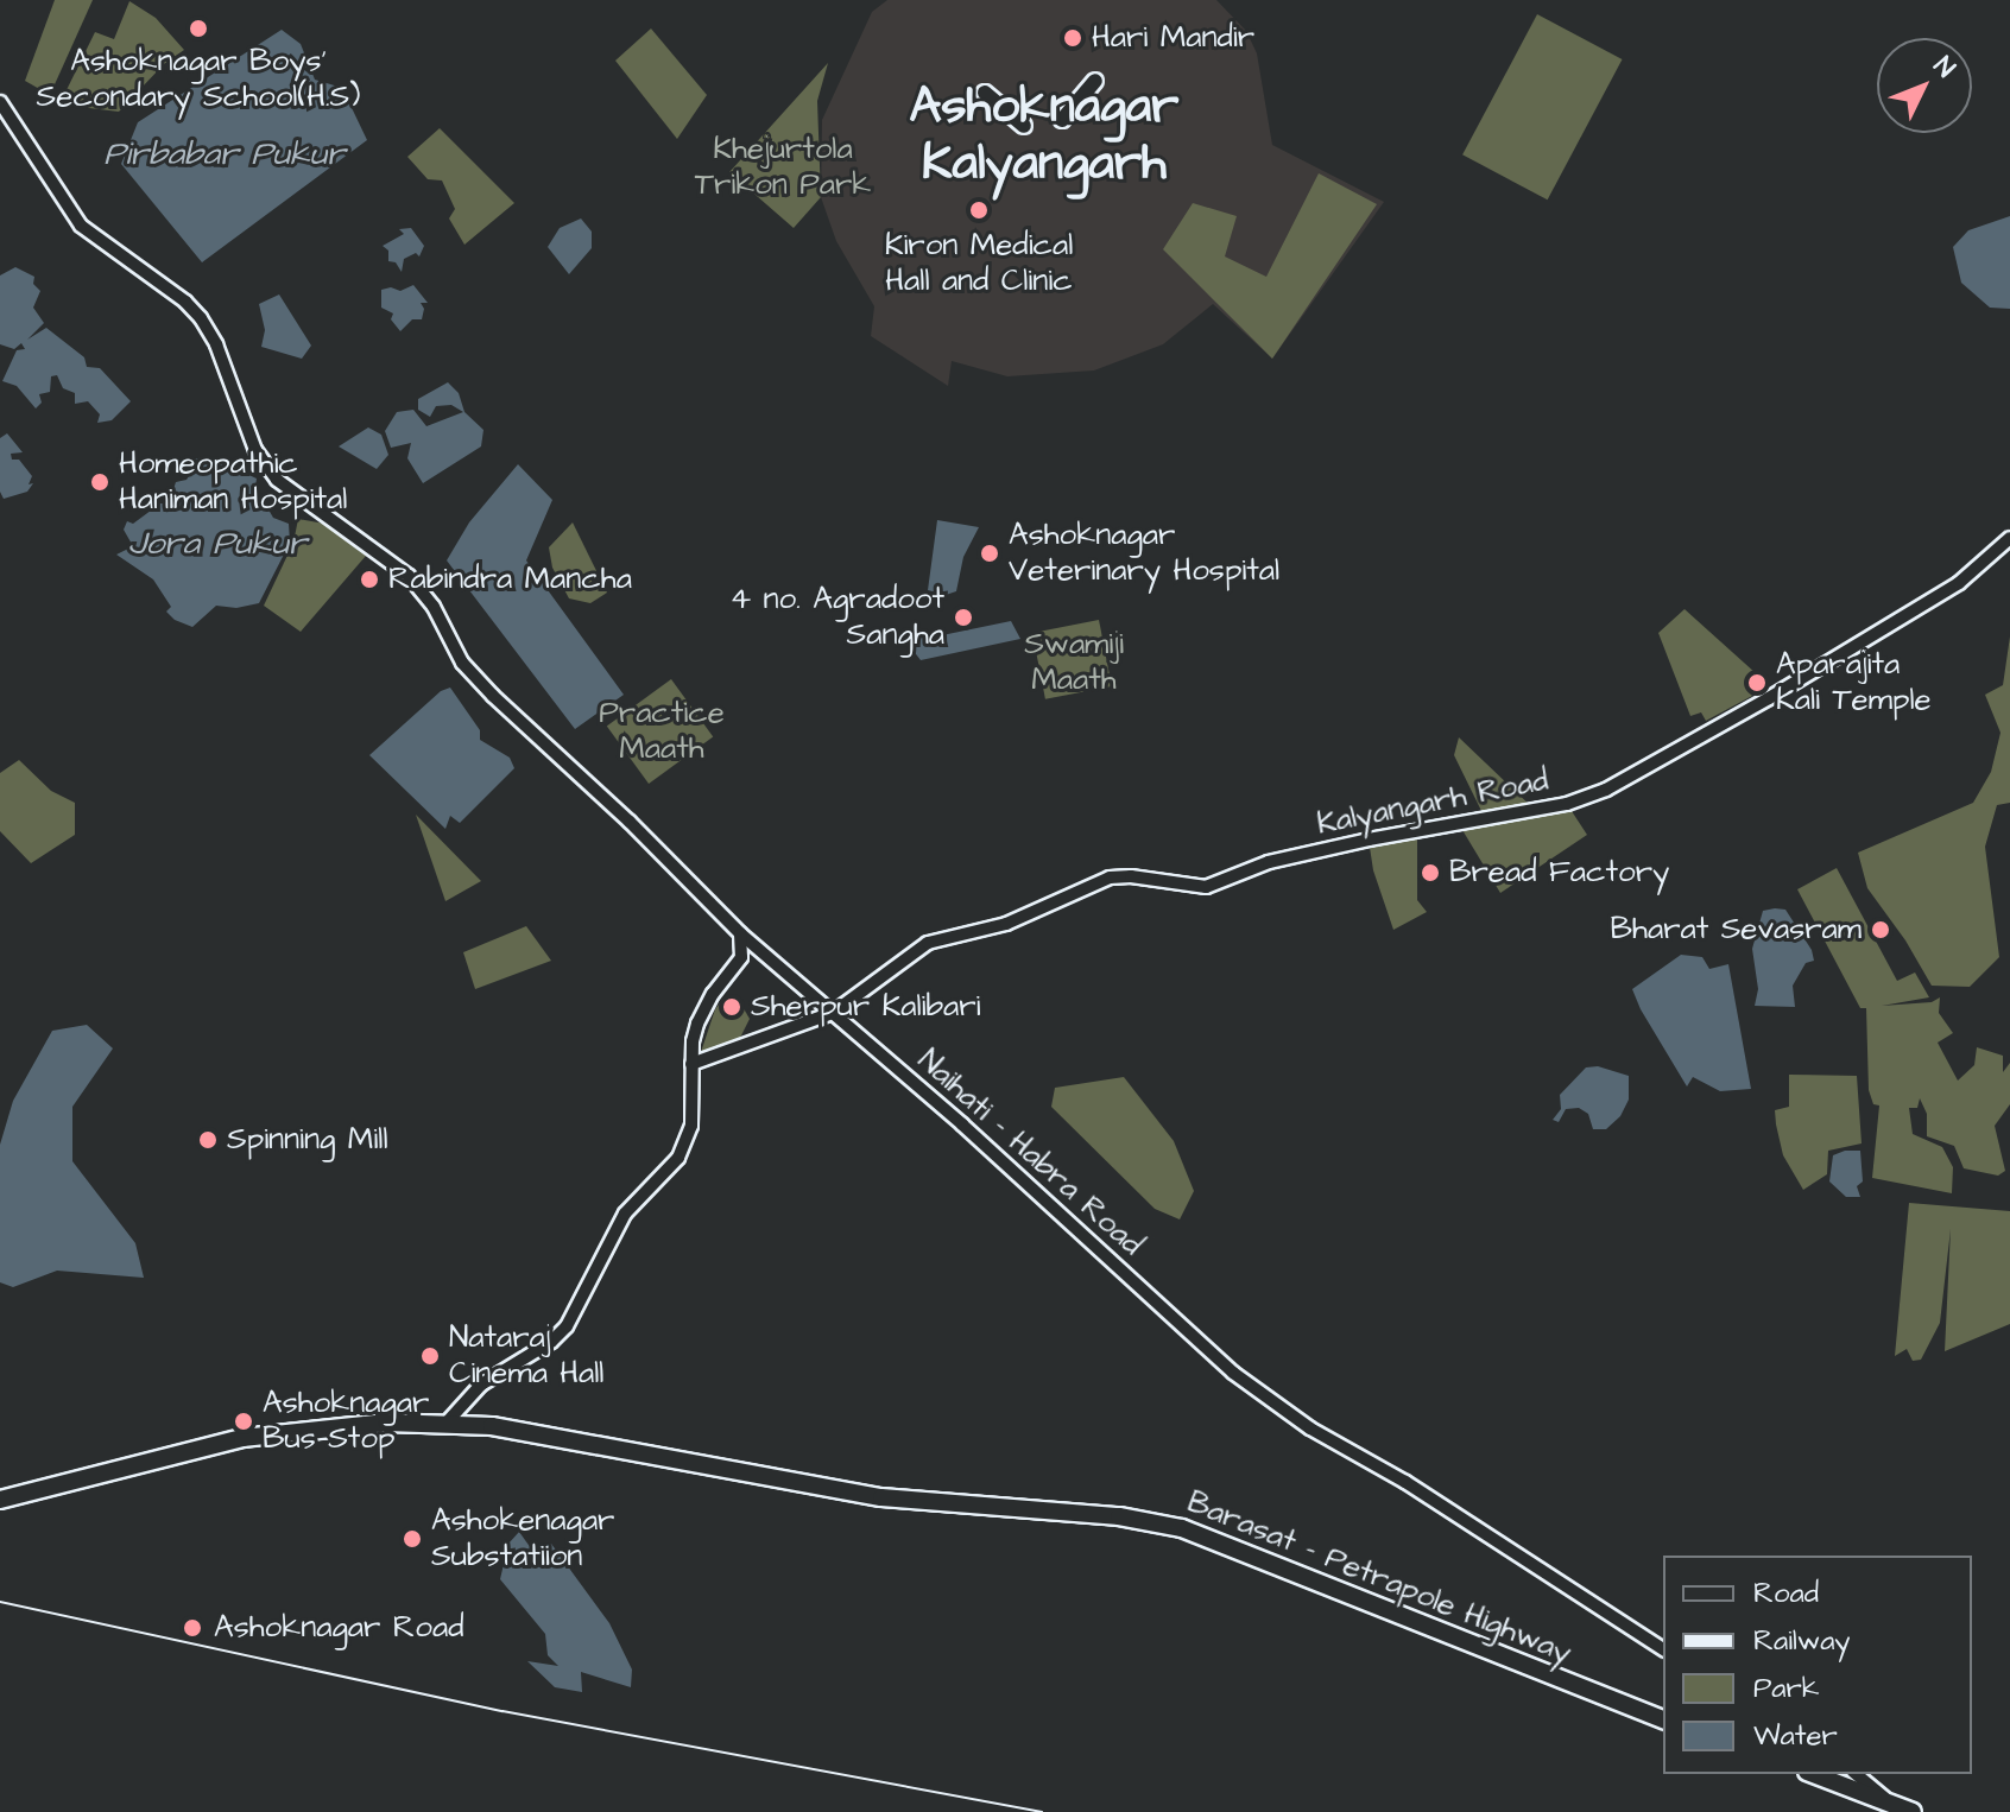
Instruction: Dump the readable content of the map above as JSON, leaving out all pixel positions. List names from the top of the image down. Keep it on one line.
{"streets":{"highway":["Barasat - Petrapole Highway"],"main road":["Kalyangarh Road","Naihati - Habra Road"]},"crossings":[["Kalyangarh Road","Naihati - Habra Road"]],"districts":["Ashoknagar Kalyangarh"],"water":["Pirbabar Pukur","Jora Pukur"],"parks":["Khejurtola Trikon Park","Swamiji Maath","Practice Maath"],"places":["Ashoknagar Boys' Secondary School(H.S)","Hari Mandir","Kiron Medical Hall and Clinic","Homeopathic Haniman Hospital","Ashoknagar Veterinary Hospital","Rabindra Mancha","4 no. Agradoot Sangha","Aparajita Kali Temple","Bread Factory","Bharat Sevasram","Sherpur Kalibari","Spinning Mill","Nataraj Cinema Hall","Ashoknagar Bus Stop","Ashokenagar Substatiion","Ashoknagar Road"],"legend":["Road","Railway","Park","Water"],"north":"top right"}
